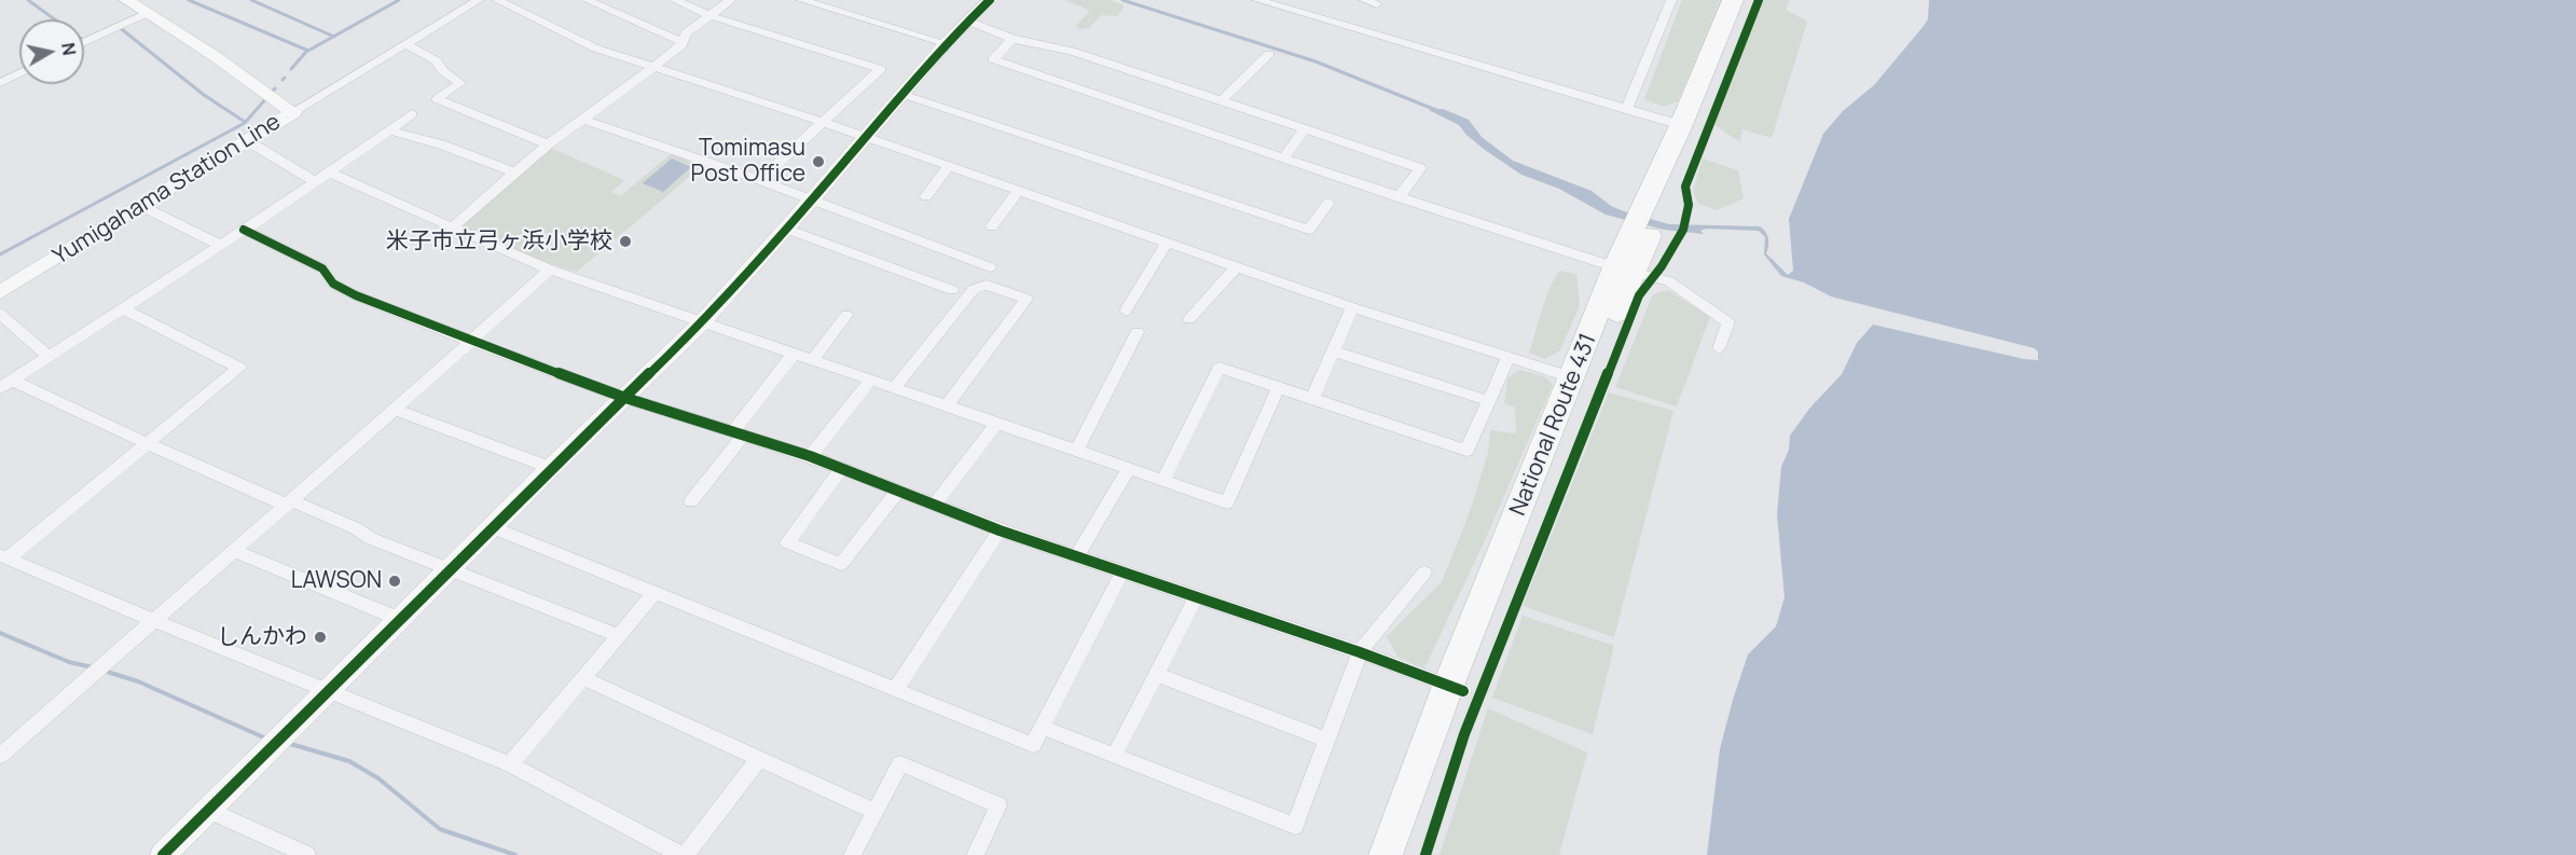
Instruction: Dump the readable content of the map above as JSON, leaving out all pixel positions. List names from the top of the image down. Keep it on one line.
{"streets":{"highway":["National Route 431"],"street":["Yumigahama Station Line"]},"places":["Tomimasu Post Office","米子市立弓ヶ浜小学校","LAWSON","しんかわ"],"north":"right"}
